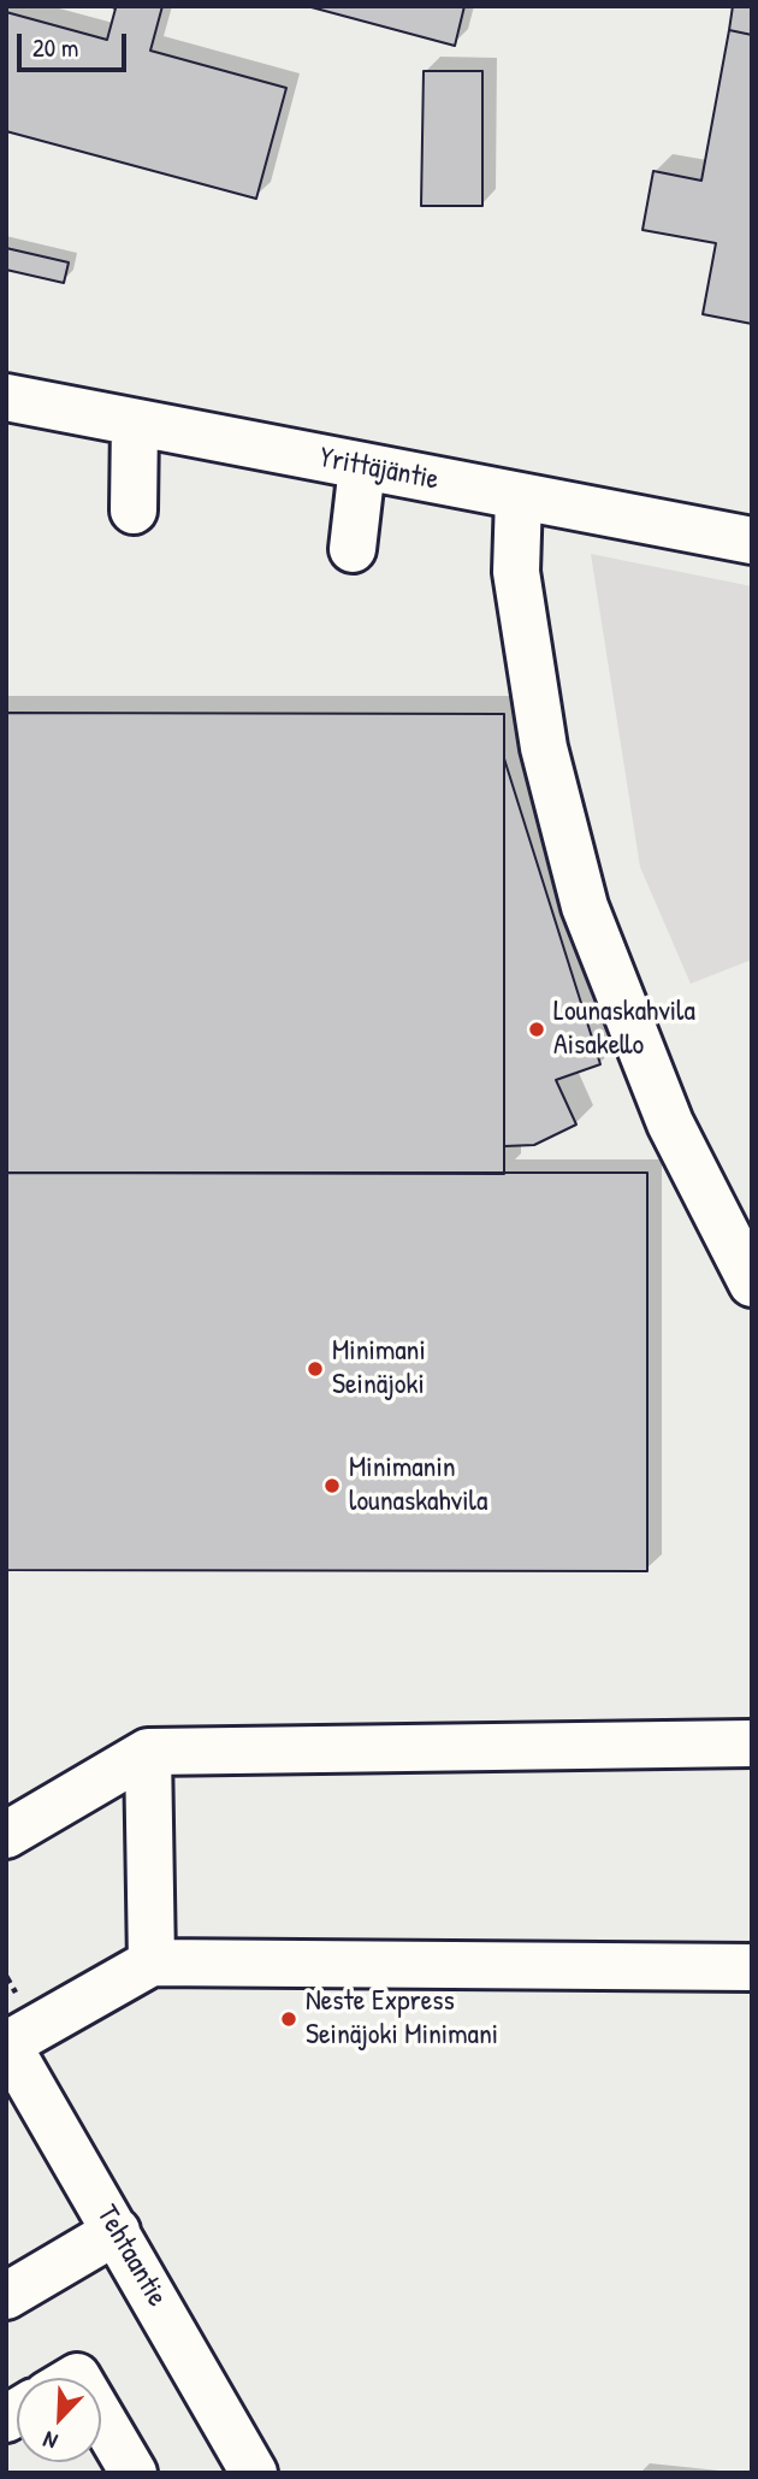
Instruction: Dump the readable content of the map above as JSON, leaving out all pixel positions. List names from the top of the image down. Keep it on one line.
{"streets":{"street":["Yrittäjäntie","Tehtaantie"]},"places":["Lounaskahvila Aisakello","Minimani Seinäjoki","Minimanin lounaskahvila","Neste Express Seinäjoki Minimani"],"scale_bar":"20 m","north":"bottom left"}
